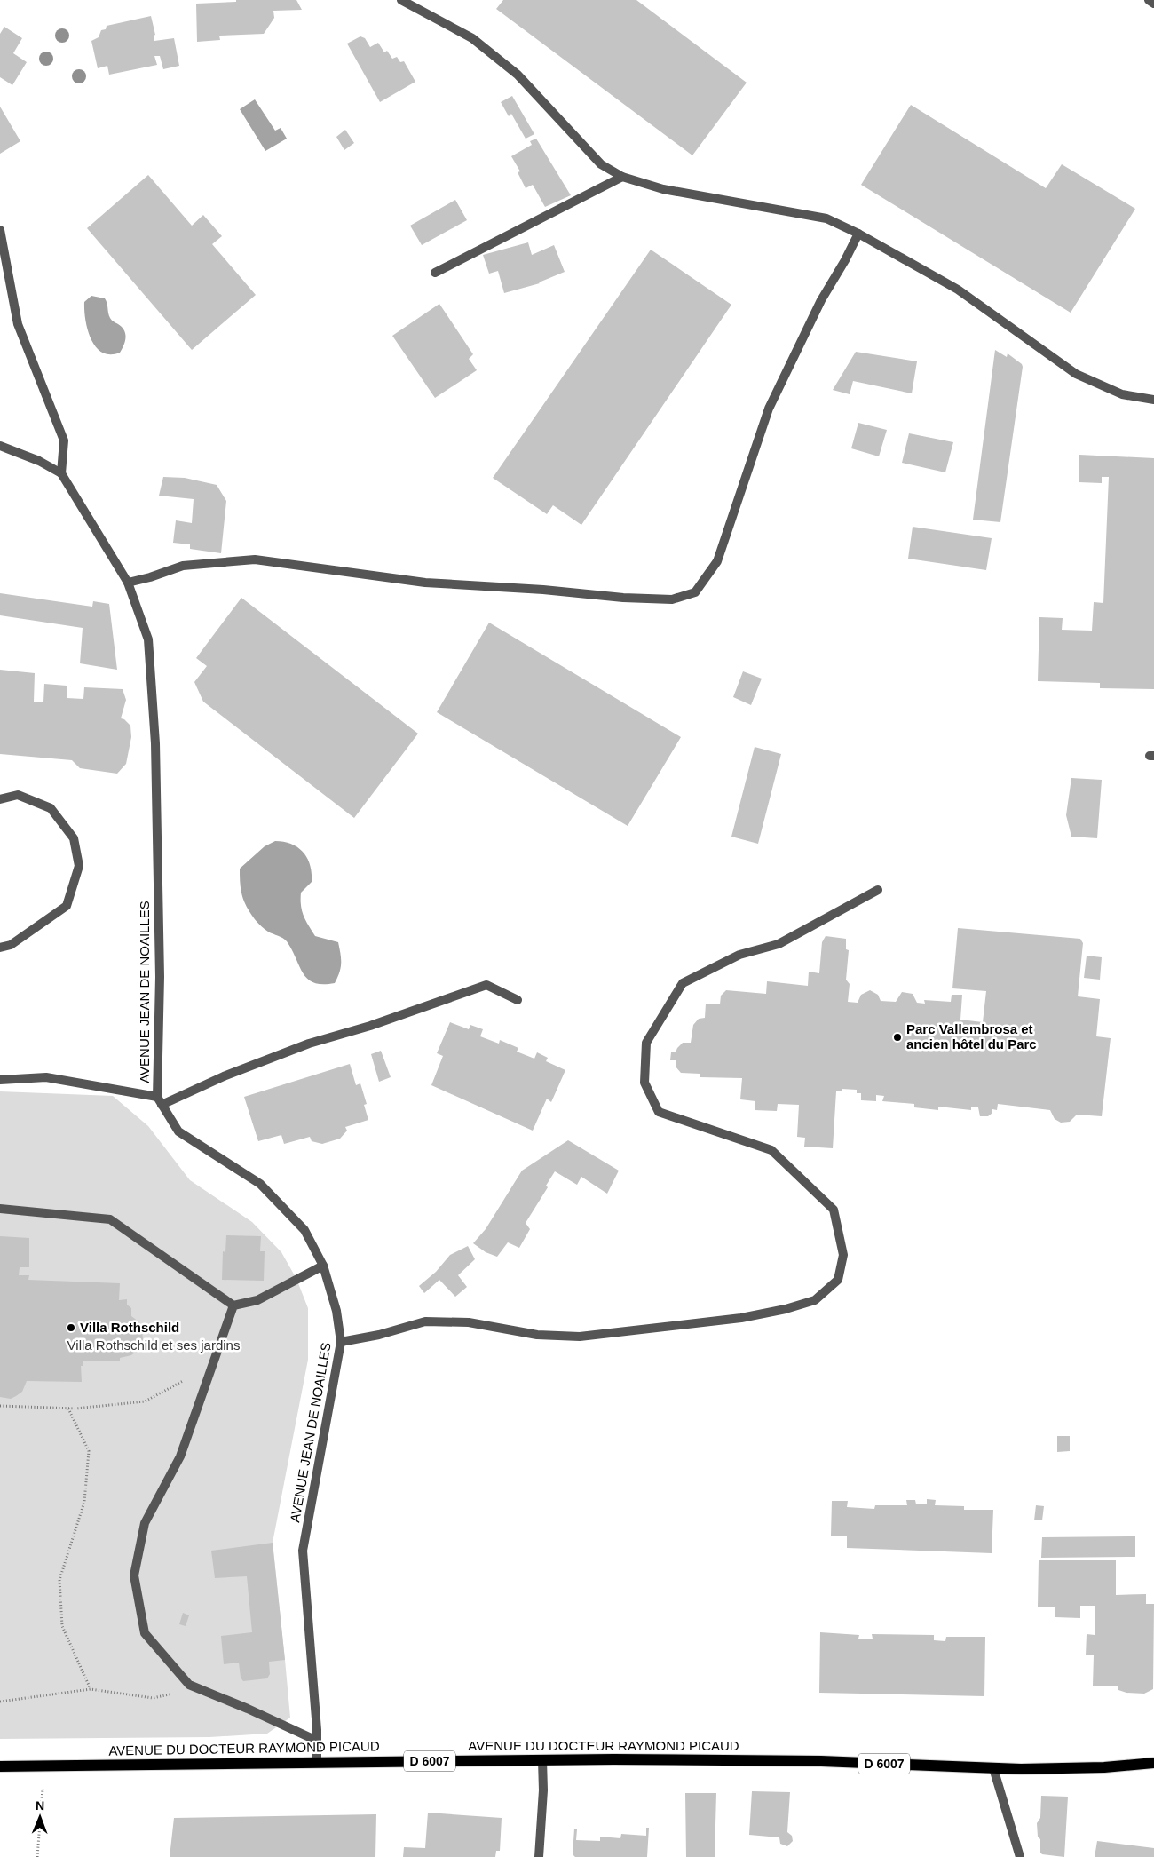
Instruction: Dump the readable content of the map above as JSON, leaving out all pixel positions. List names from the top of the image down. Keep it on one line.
{"streets":{"main road":["AVENUE DU DOCTEUR RAYMOND PICAUD","D 6007"],"street":["AVENUE JEAN DE NOAILLES"]},"crossings":[["AVENUE JEAN DE NOAILLES","AVENUE DU DOCTEUR RAYMOND PICAUD"]],"parks":["Villa Rothschild et ses jardins"],"places":["Parc Vallembrosa et ancien hôtel du Parc","Villa Rothschild"],"north":"top"}
